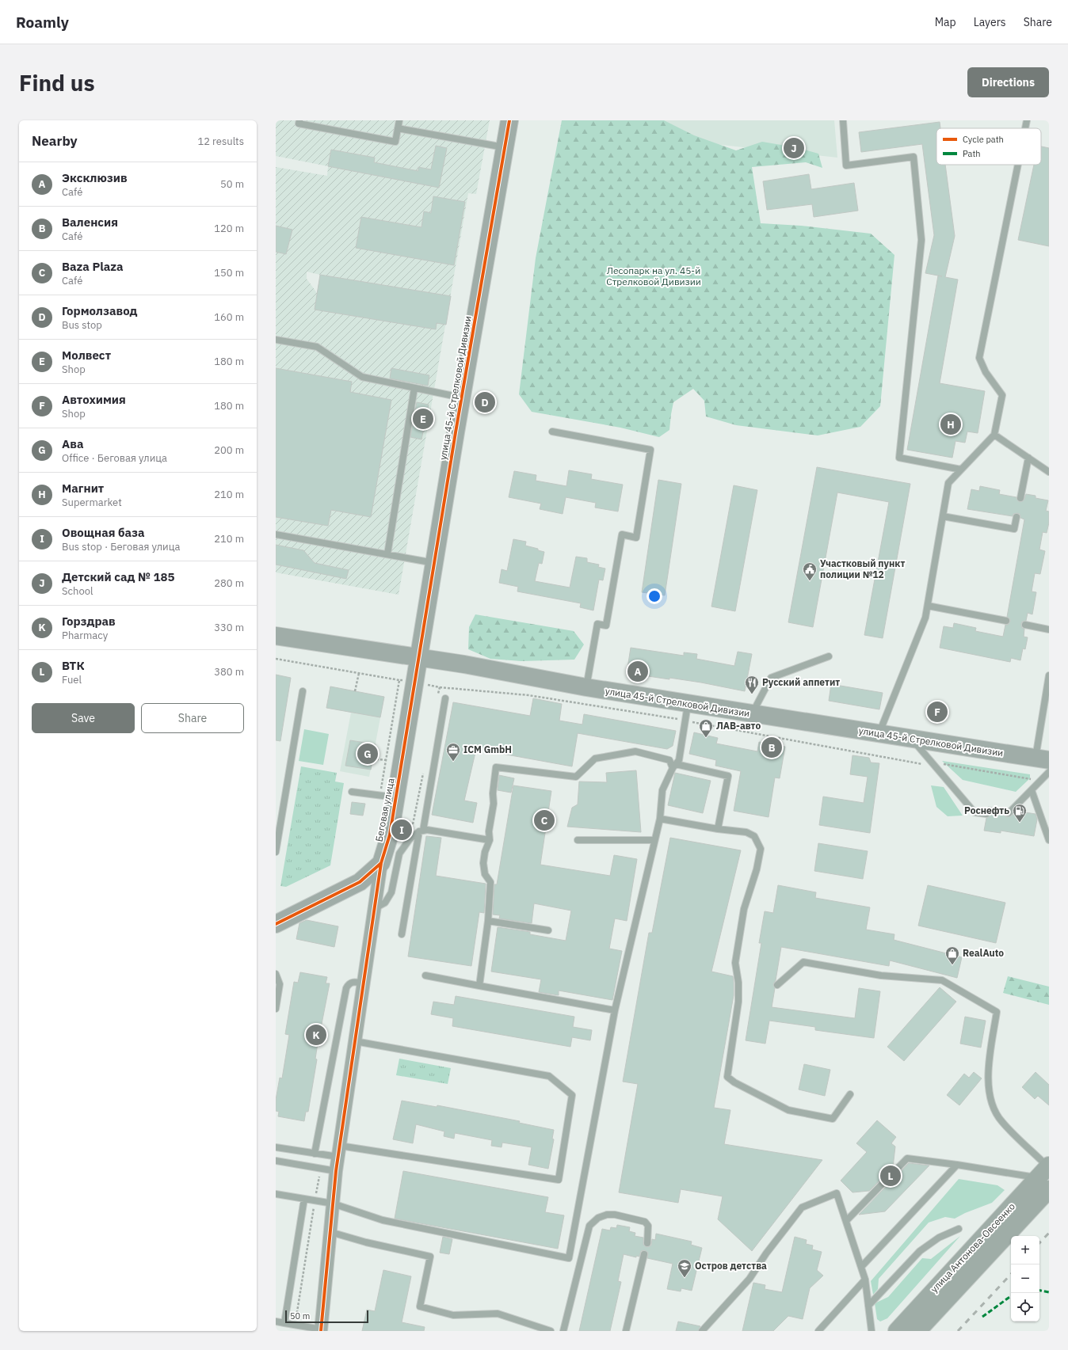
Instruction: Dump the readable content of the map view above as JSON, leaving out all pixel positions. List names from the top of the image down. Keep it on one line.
{"streets":{"highway":["улица Антонова-Овсеенко"],"street":["улица 45-й Стрелковой Дивизии","Беговая улица"]},"crossings":[["улица 45-й Стрелковой Дивизии","Беговая улица"]],"parks":["Лесопарк на ул. 45-й Стрелковой Дивизии"],"places":{"public building":["Участковый пункт полиции №12"],"restaurant":["Русский аппетит"],"shop":["ЛАВ-авто","RealAuto"],"office":["ICM GmbH"],"fuel station":["Роснефть"],"school or university":["Остров детства"]},"legend":["Cycle path","Path"],"scale_bar":"50 m","page":{"header":"Roamly","nav":["Map","Layers","Share"],"buttons":["Directions",["Save","Share"]],"title":"Find us","heading":["Nearby","12 results"],"pins":["J","D","E","H","A","F","B","G","C","I","K","L"],"list":[{"mark":"A","name":"Эксклюзив","note":"Café","value":"50 m"},{"mark":"B","name":"Валенсия","note":"Café","value":"120 m"},{"mark":"C","name":"Baza Plaza","note":"Café","value":"150 m"},{"mark":"D","name":"Гормолзавод","note":"Bus stop","value":"160 m"},{"mark":"E","name":"Молвест","note":"Shop","value":"180 m"},{"mark":"F","name":"Автохимия","note":"Shop","value":"180 m"},{"mark":"G","name":"Ава","note":"Office · Беговая улица","value":"200 m"},{"mark":"H","name":"Магнит","note":"Supermarket","value":"210 m"},{"mark":"I","name":"Овощная база","note":"Bus stop · Беговая улица","value":"210 m"},{"mark":"J","name":"Детский сад № 185","note":"School","value":"280 m"},{"mark":"K","name":"Горздрав","note":"Pharmacy","value":"330 m"},{"mark":"L","name":"ВТК","note":"Fuel","value":"380 m"}],"map_buttons":["+","−"],"scale":"50 m"}}
